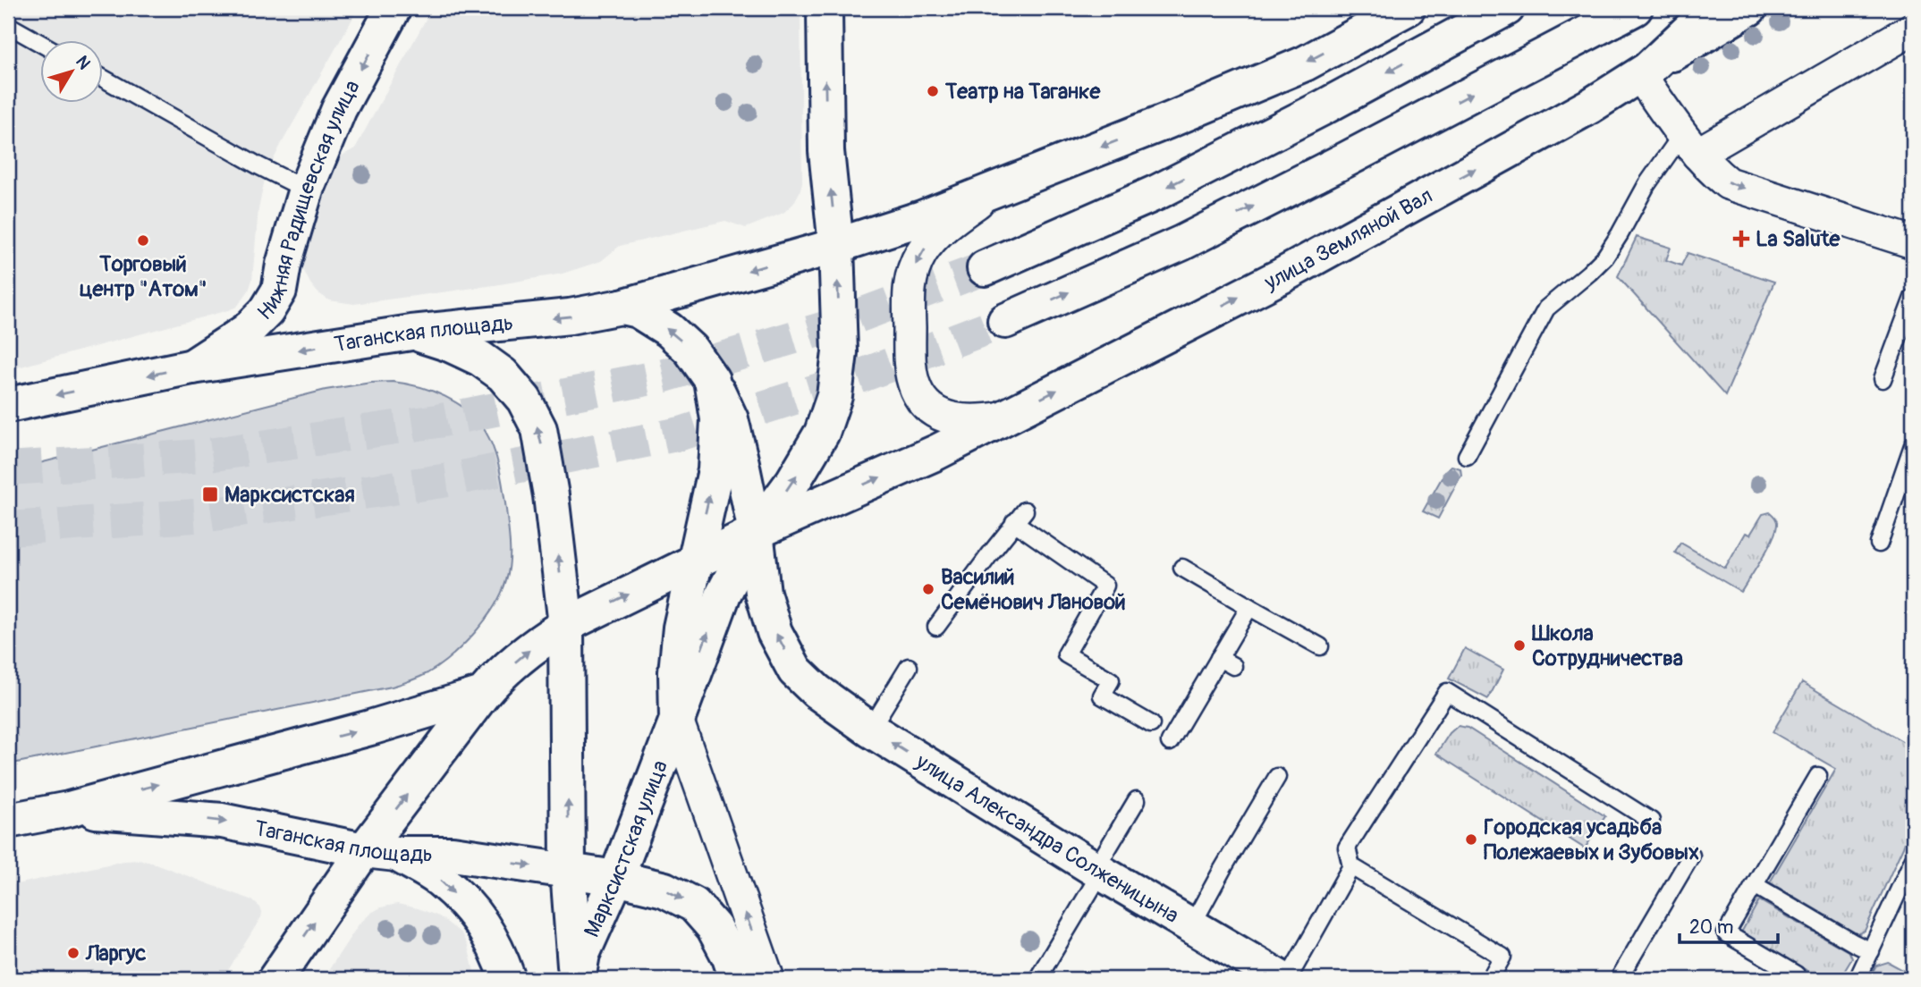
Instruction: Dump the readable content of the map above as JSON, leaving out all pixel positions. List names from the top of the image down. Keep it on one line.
{"streets":{"main road":["Нижняя Радищевская улица","улица Земляной Вал","Таганская площадь","улица Александра Солженицына","Марксистская улица"]},"crossings":[["Нижняя Радищевская улица","Таганская площадь"],["улица Земляной Вал","улица Александра Солженицына"],["улица Земляной Вал","Марксистская улица"],["Таганская площадь","улица Александра Солженицына"],["Таганская площадь","Марксистская улица"],["улица Александра Солженицына","Марксистская улица"]],"one_way":["Нижняя Радищевская улица","улица Александра Солженицына"],"places":{"other":["Театр на Таганке","Торговый центр \"Атом\"","Василий Семёнович Лановой","Школа Сотрудничества","Городская усадьба Полежаевых и Зубовых","Ларгус"],"health":["La Salute"],"transit":["Марксистская"]},"scale_bar":"20 m","north":"top right"}
